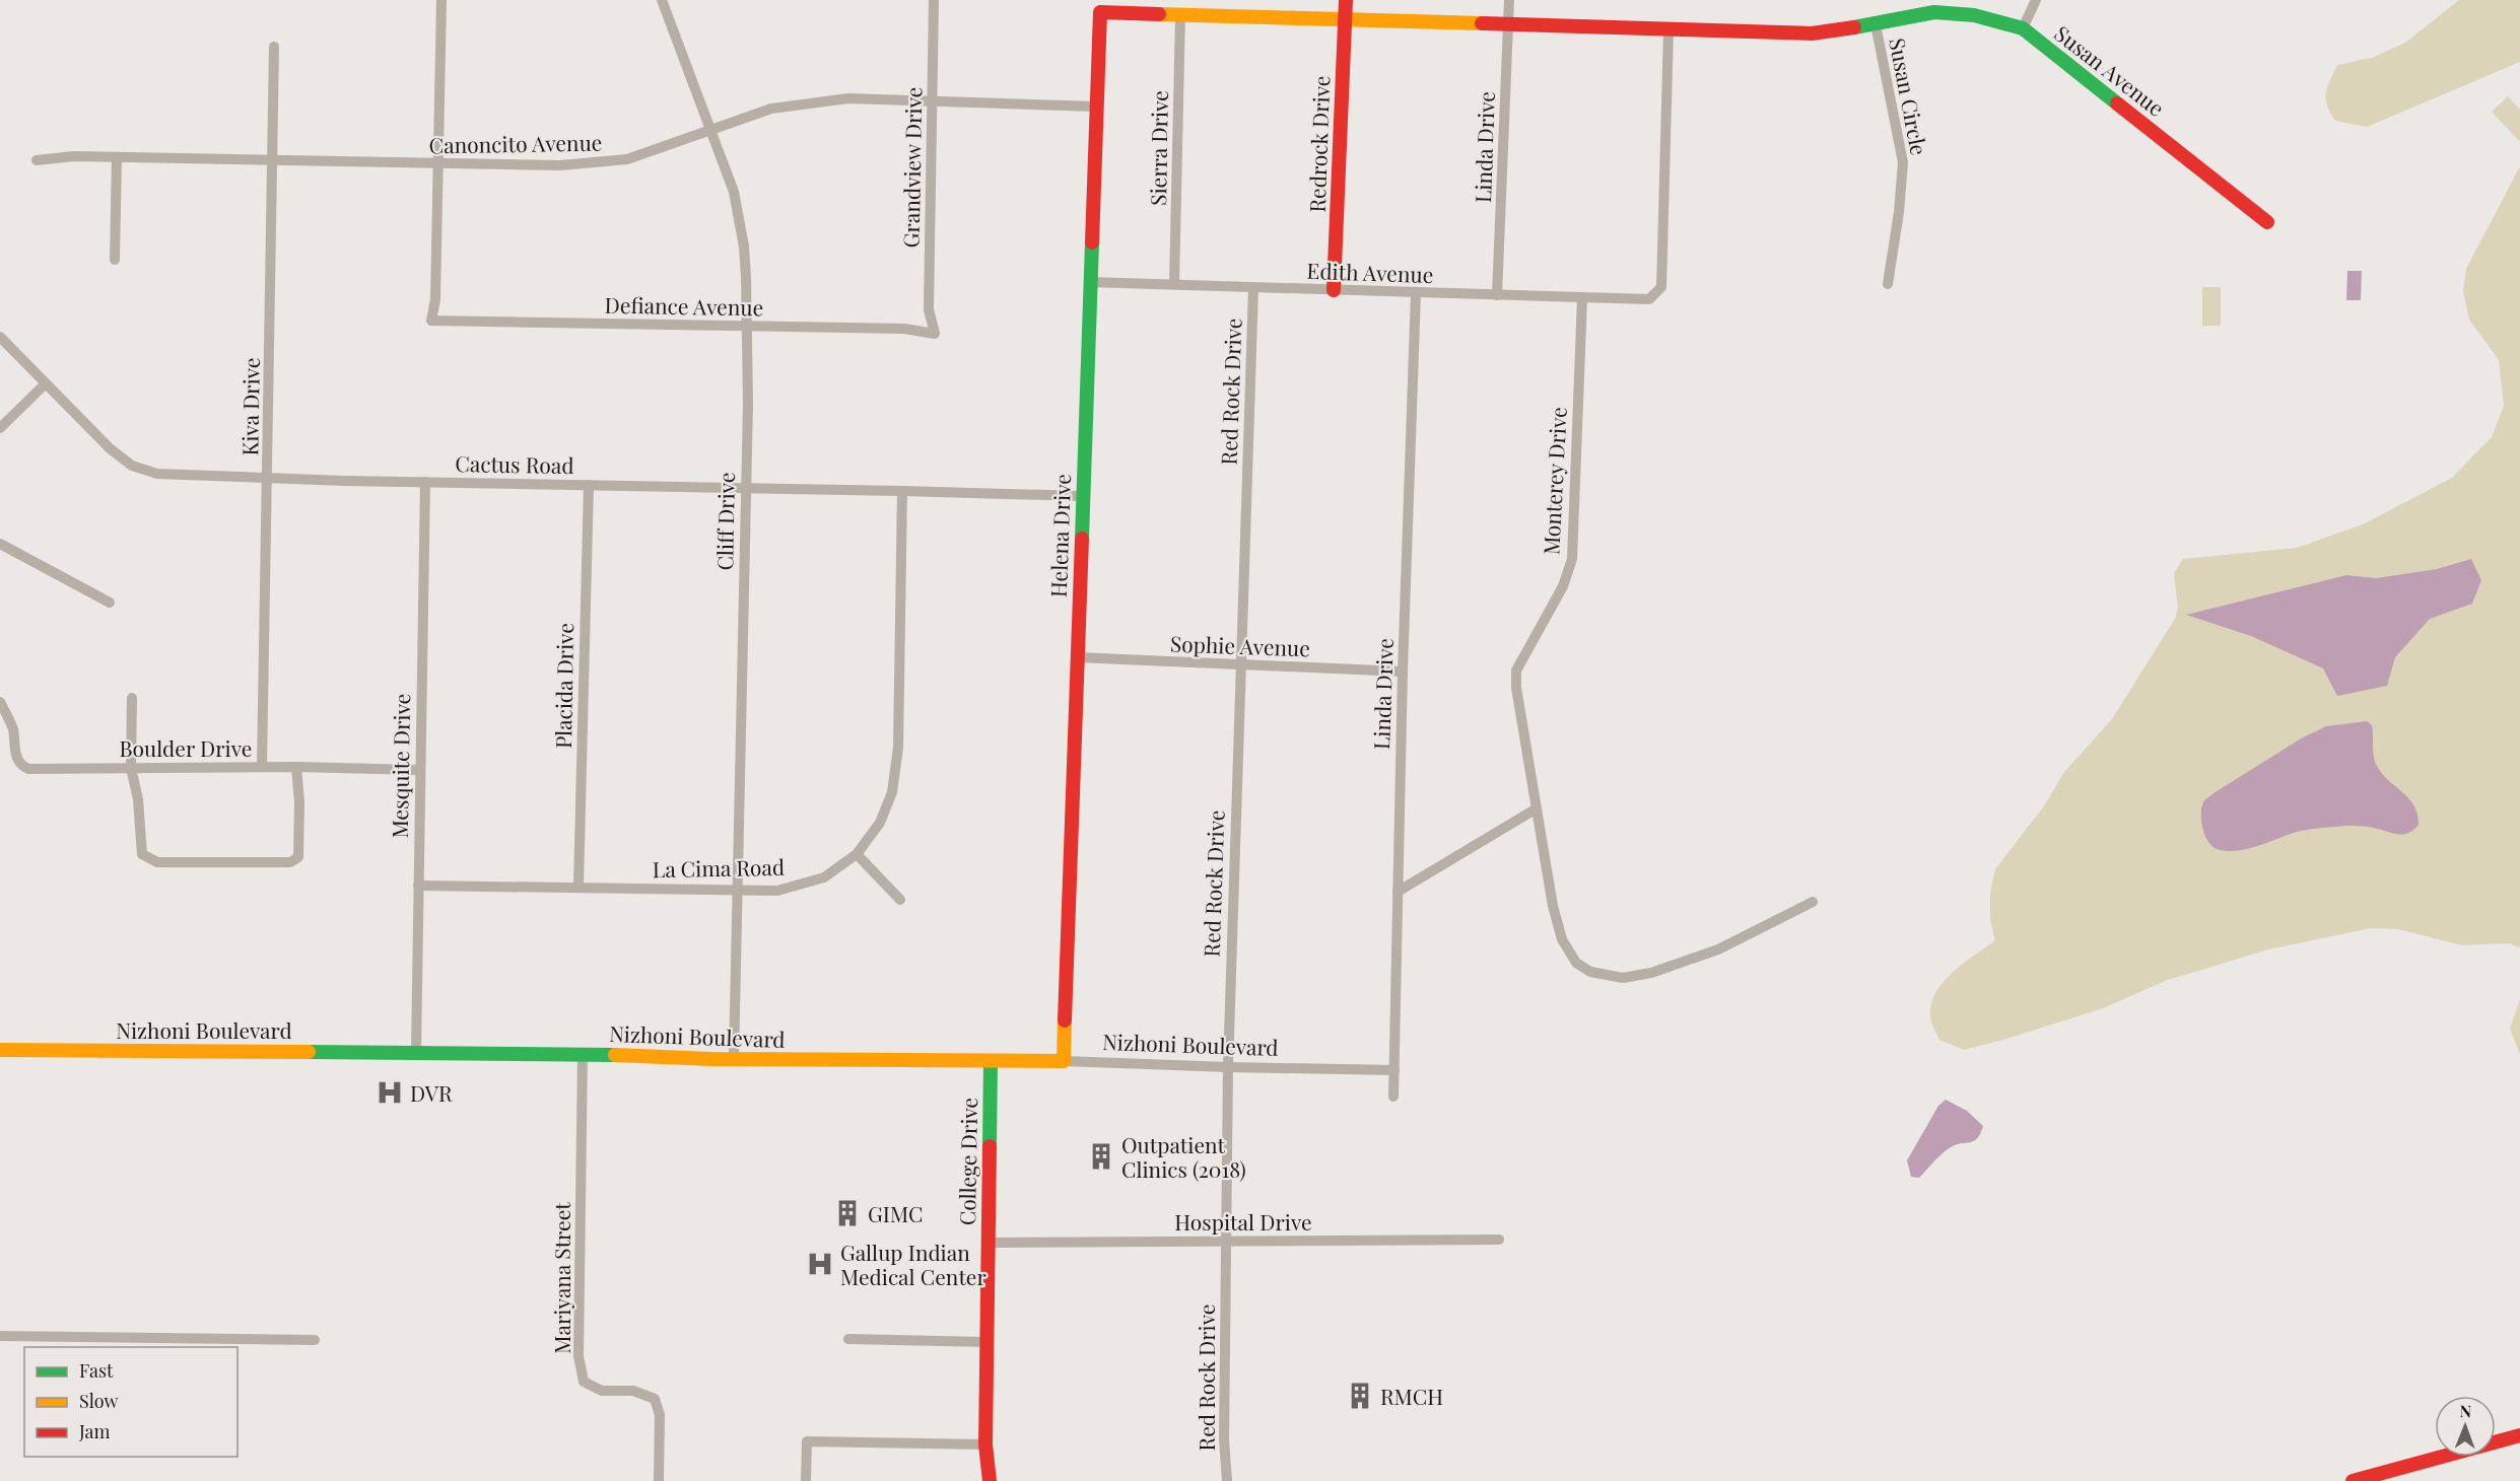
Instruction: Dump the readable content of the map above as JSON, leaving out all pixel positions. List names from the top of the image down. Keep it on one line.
{"streets":{"main road":["Susan Avenue","Redrock Drive","Helena Drive","Nizhoni Boulevard","College Drive"],"street":["Susan Circle","Canoncito Avenue","Linda Drive","Sierra Drive","Grandview Drive","Edith Avenue","Defiance Avenue","Red Rock Drive","Kiva Drive","Cactus Road","Monterey Drive","Cliff Drive","Sophie Avenue","Placida Drive","Boulder Drive","Mesquite Drive","La Cima Road","Hospital Drive","Mariyana Street"]},"crossings":[["Susan Avenue","Susan Circle"],["Susan Avenue","Redrock Drive"],["Susan Avenue","Linda Drive"],["Susan Avenue","Sierra Drive"],["Susan Avenue","Edith Avenue"],["Susan Avenue","Helena Drive"],["Canoncito Avenue","Grandview Drive"],["Canoncito Avenue","Defiance Avenue"],["Canoncito Avenue","Kiva Drive"],["Canoncito Avenue","Cliff Drive"],["Canoncito Avenue","Helena Drive"],["Redrock Drive","Edith Avenue"],["Linda Drive","Edith Avenue"],["Linda Drive","Sophie Avenue"],["Linda Drive","Nizhoni Boulevard"],["Sierra Drive","Edith Avenue"],["Grandview Drive","Defiance Avenue"],["Edith Avenue","Red Rock Drive"],["Edith Avenue","Monterey Drive"],["Edith Avenue","Helena Drive"],["Defiance Avenue","Cliff Drive"],["Red Rock Drive","Sophie Avenue"],["Red Rock Drive","Nizhoni Boulevard"],["Red Rock Drive","Hospital Drive"],["Kiva Drive","Cactus Road"],["Kiva Drive","Boulder Drive"],["Cactus Road","Cliff Drive"],["Cactus Road","Helena Drive"],["Cactus Road","Placida Drive"],["Cactus Road","Mesquite Drive"],["Cactus Road","La Cima Road"],["Cliff Drive","La Cima Road"],["Cliff Drive","Nizhoni Boulevard"],["Helena Drive","Sophie Avenue"],["Helena Drive","Nizhoni Boulevard"],["Placida Drive","La Cima Road"],["Boulder Drive","Mesquite Drive"],["Mesquite Drive","La Cima Road"],["Mesquite Drive","Nizhoni Boulevard"],["Nizhoni Boulevard","College Drive"],["Nizhoni Boulevard","Mariyana Street"],["College Drive","Hospital Drive"]],"places":{"hospital":["DVR","Gallup Indian Medical Center"],"building":["Outpatient Clinics (2018)","GIMC","RMCH"]},"legend":["Fast","Slow","Jam"],"north":"top"}
